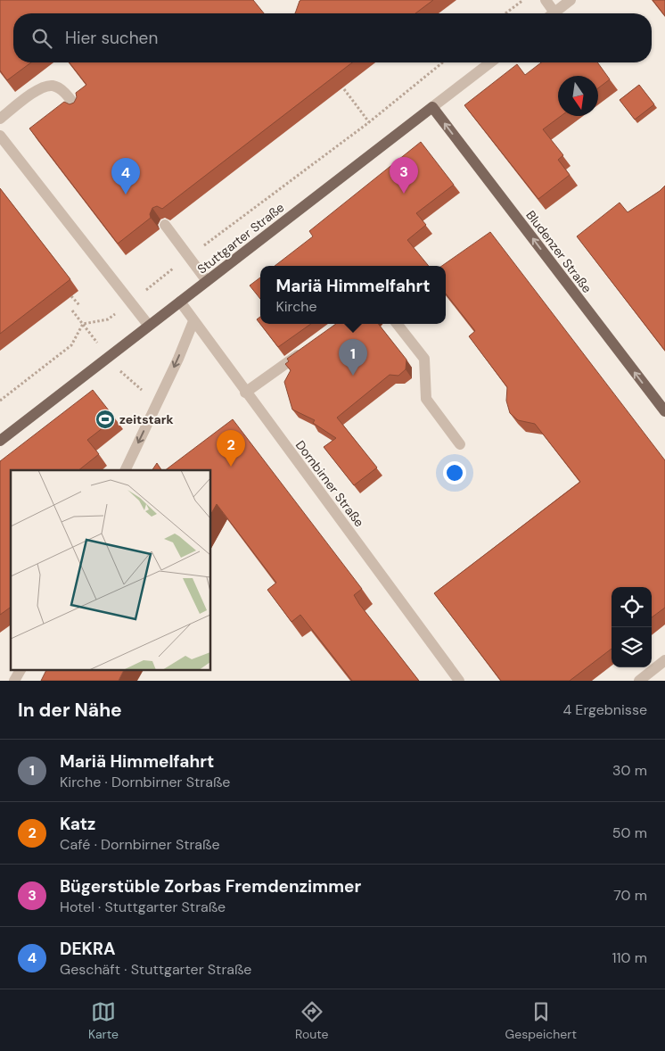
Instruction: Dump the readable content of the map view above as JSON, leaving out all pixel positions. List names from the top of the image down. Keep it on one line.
{"streets":{"main road":["Stuttgarter Straße","Bludenzer Straße"],"street":["Dornbirner Straße"]},"crossings":[["Stuttgarter Straße","Bludenzer Straße"],["Stuttgarter Straße","Dornbirner Straße"]],"one_way":["Bludenzer Straße"],"places":{"sports":["zeitstark"]},"north":"bottom","page":{"search":"Hier suchen","pins":["3","4","1","2"],"popup":["Mariä Himmelfahrt","Kirche"],"heading":["In der Nähe","4 Ergebnisse"],"list":[{"mark":"1","name":"Mariä Himmelfahrt","note":"Kirche · Dornbirner Straße","value":"30 m"},{"mark":"2","name":"Katz","note":"Café · Dornbirner Straße","value":"50 m"},{"mark":"3","name":"Bügerstüble Zorbas Fremdenzimmer","note":"Hotel · Stuttgarter Straße","value":"70 m"},{"mark":"4","name":"DEKRA","note":"Geschäft · Stuttgarter Straße","value":"110 m"}],"nav":["Karte","Route","Gespeichert"]}}
